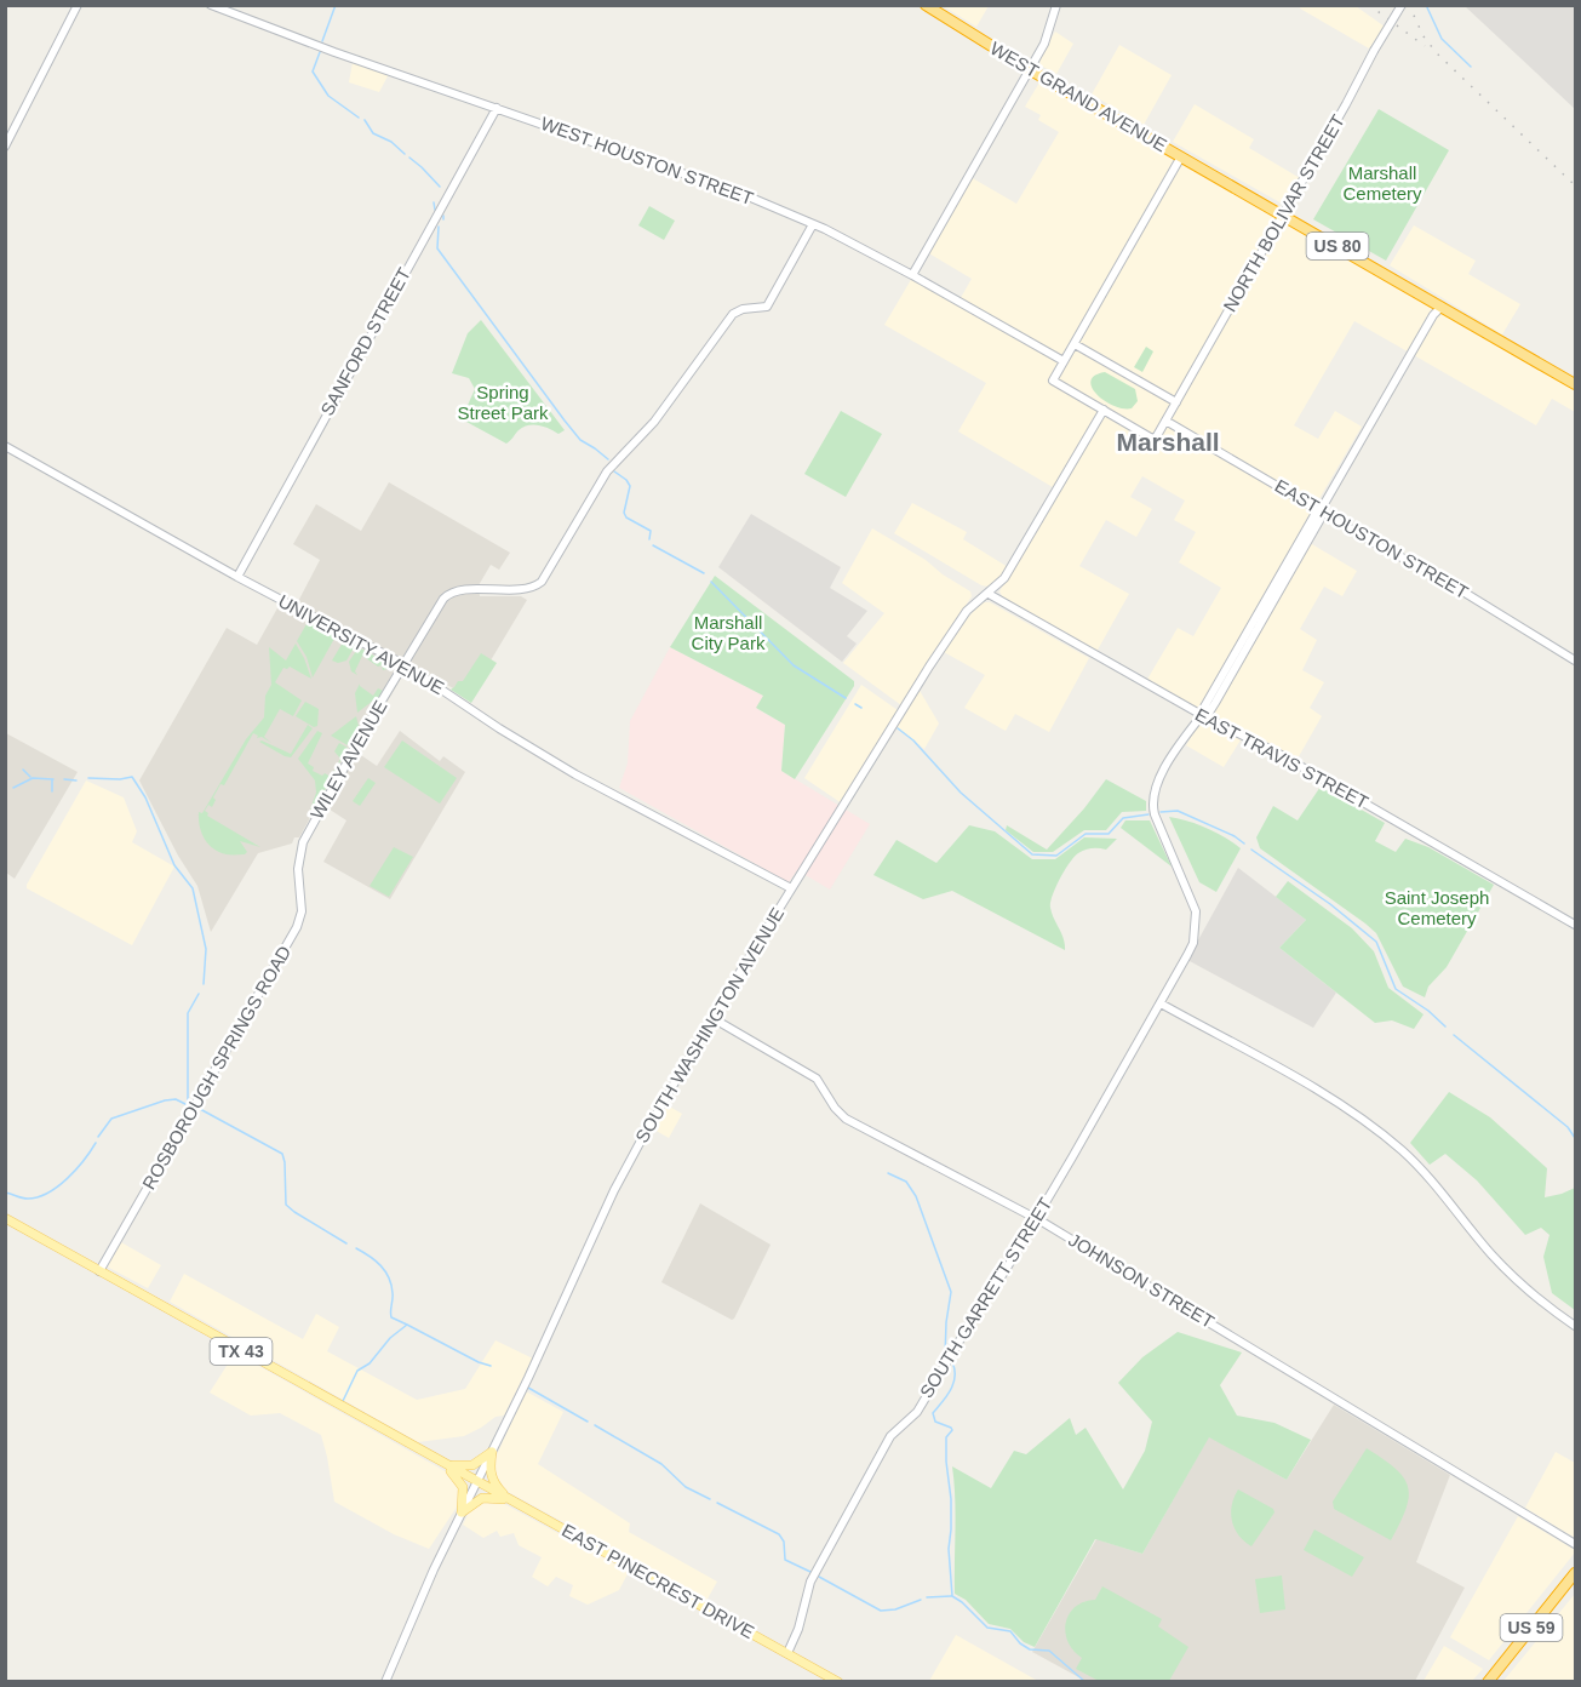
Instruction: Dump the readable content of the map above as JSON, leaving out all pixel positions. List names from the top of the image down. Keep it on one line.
{"streets":{"highway":["WEST GRAND AVENUE","US 80","US 59"],"main road":["TX 43","EAST PINECREST DRIVE"],"street":["WEST HOUSTON STREET","NORTH BOLIVAR STREET","SANFORD STREET","EAST HOUSTON STREET","UNIVERSITY AVENUE","EAST TRAVIS STREET","WILEY AVENUE","SOUTH WASHINGTON AVENUE","ROSBOROUGH SPRINGS ROAD","JOHNSON STREET","SOUTH GARRETT STREET"]},"crossings":[["WEST GRAND AVENUE","NORTH BOLIVAR STREET"],["WEST GRAND AVENUE","US 80"],["WEST HOUSTON STREET","SANFORD STREET"],["WEST HOUSTON STREET","WILEY AVENUE"],["NORTH BOLIVAR STREET","US 80"],["NORTH BOLIVAR STREET","EAST HOUSTON STREET"],["NORTH BOLIVAR STREET","SOUTH WASHINGTON AVENUE"],["SANFORD STREET","UNIVERSITY AVENUE"],["UNIVERSITY AVENUE","WILEY AVENUE"],["UNIVERSITY AVENUE","SOUTH WASHINGTON AVENUE"],["EAST TRAVIS STREET","SOUTH WASHINGTON AVENUE"],["EAST TRAVIS STREET","SOUTH GARRETT STREET"],["WILEY AVENUE","ROSBOROUGH SPRINGS ROAD"],["SOUTH WASHINGTON AVENUE","JOHNSON STREET"],["SOUTH WASHINGTON AVENUE","TX 43"],["SOUTH WASHINGTON AVENUE","EAST PINECREST DRIVE"],["ROSBOROUGH SPRINGS ROAD","TX 43"],["JOHNSON STREET","SOUTH GARRETT STREET"],["SOUTH GARRETT STREET","EAST PINECREST DRIVE"],["TX 43","EAST PINECREST DRIVE"]],"districts":["Marshall"],"parks":["Marshall Cemetery","Spring Street Park","Marshall City Park","Saint Joseph Cemetery"]}
